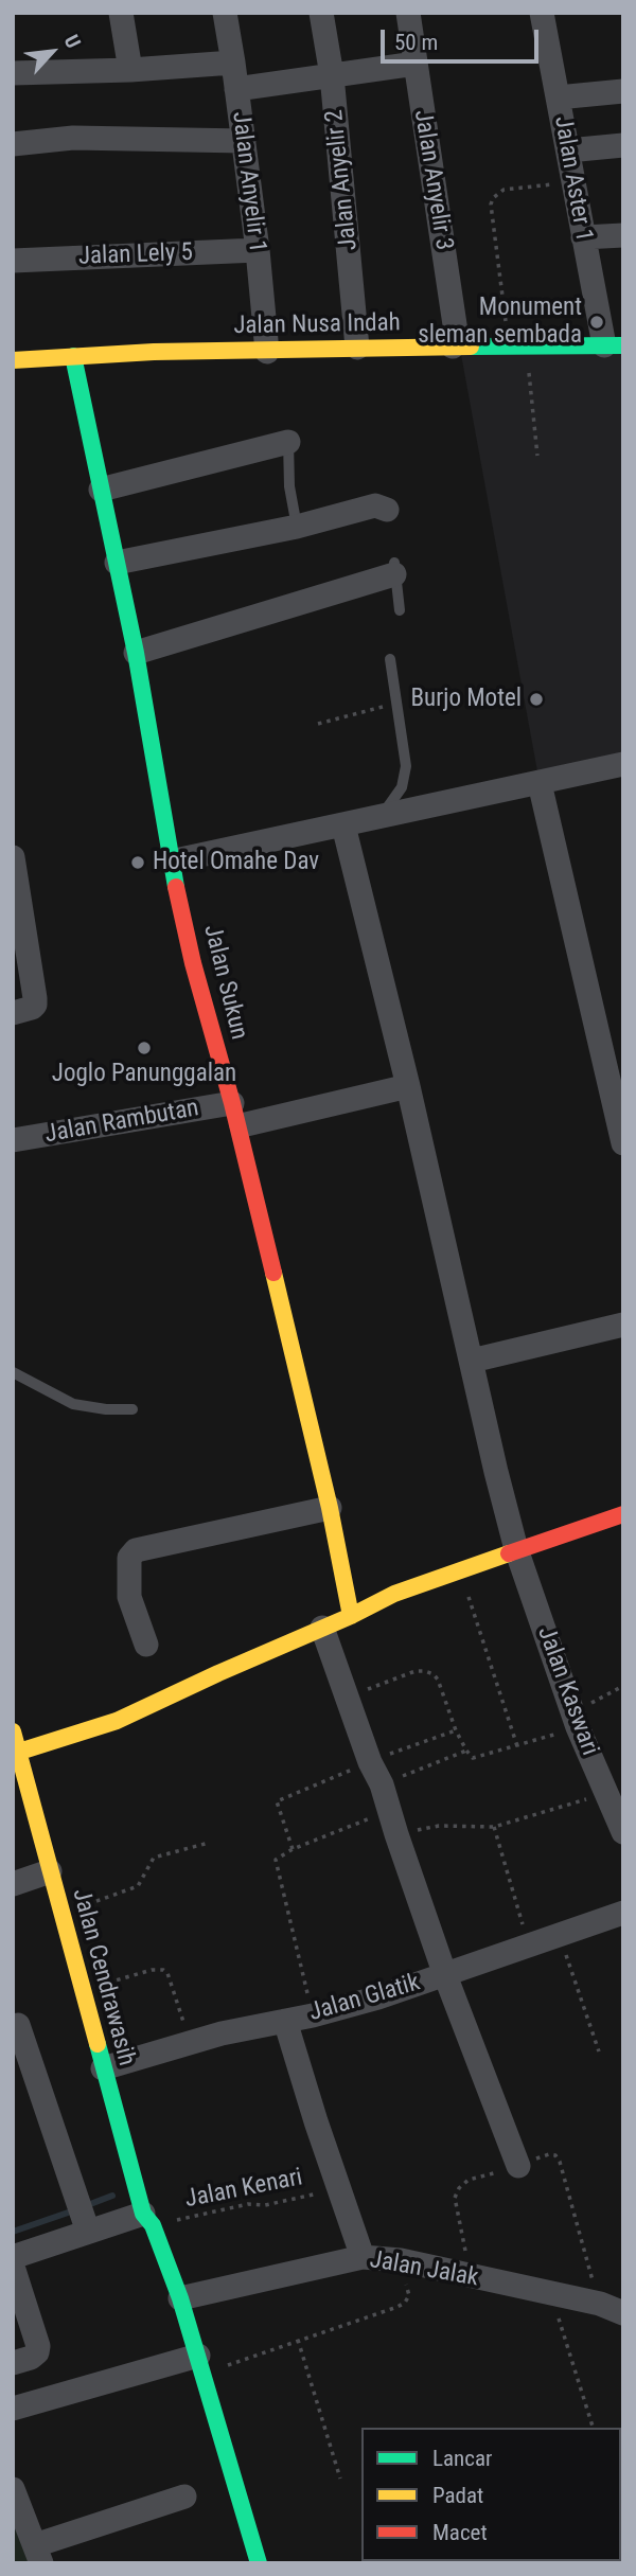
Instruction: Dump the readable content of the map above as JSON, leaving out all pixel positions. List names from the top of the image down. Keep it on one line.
{"streets":{"street":["Jalan Aster 1","Jalan Anyelir 2","Jalan Anyelir 3","Jalan Anyelir 1","Jalan Lely 5","Jalan Nusa Indah","Jalan Sukun","Jalan Rambutan","Jalan Kaswari","Jalan Cendrawasih","Jalan Glatik","Jalan Jalak"],"path":["Jalan Kenari"]},"crossings":[["Jalan Aster 1","Jalan Nusa Indah"],["Jalan Anyelir 2","Jalan Nusa Indah"],["Jalan Anyelir 3","Jalan Nusa Indah"],["Jalan Anyelir 1","Jalan Lely 5"],["Jalan Anyelir 1","Jalan Nusa Indah"],["Jalan Nusa Indah","Jalan Sukun"],["Jalan Sukun","Jalan Rambutan"],["Jalan Rambutan","Jalan Kaswari"],["Jalan Cendrawasih","Jalan Glatik"],["Jalan Cendrawasih","Jalan Kenari"],["Jalan Cendrawasih","Jalan Jalak"]],"places":["Monument sleman sembada","Burjo Motel","Hotel Omahe Dav","Joglo Panunggalan"],"legend":["Lancar","Padat","Macet"],"scale_bar":"50 m","north":"top right"}
